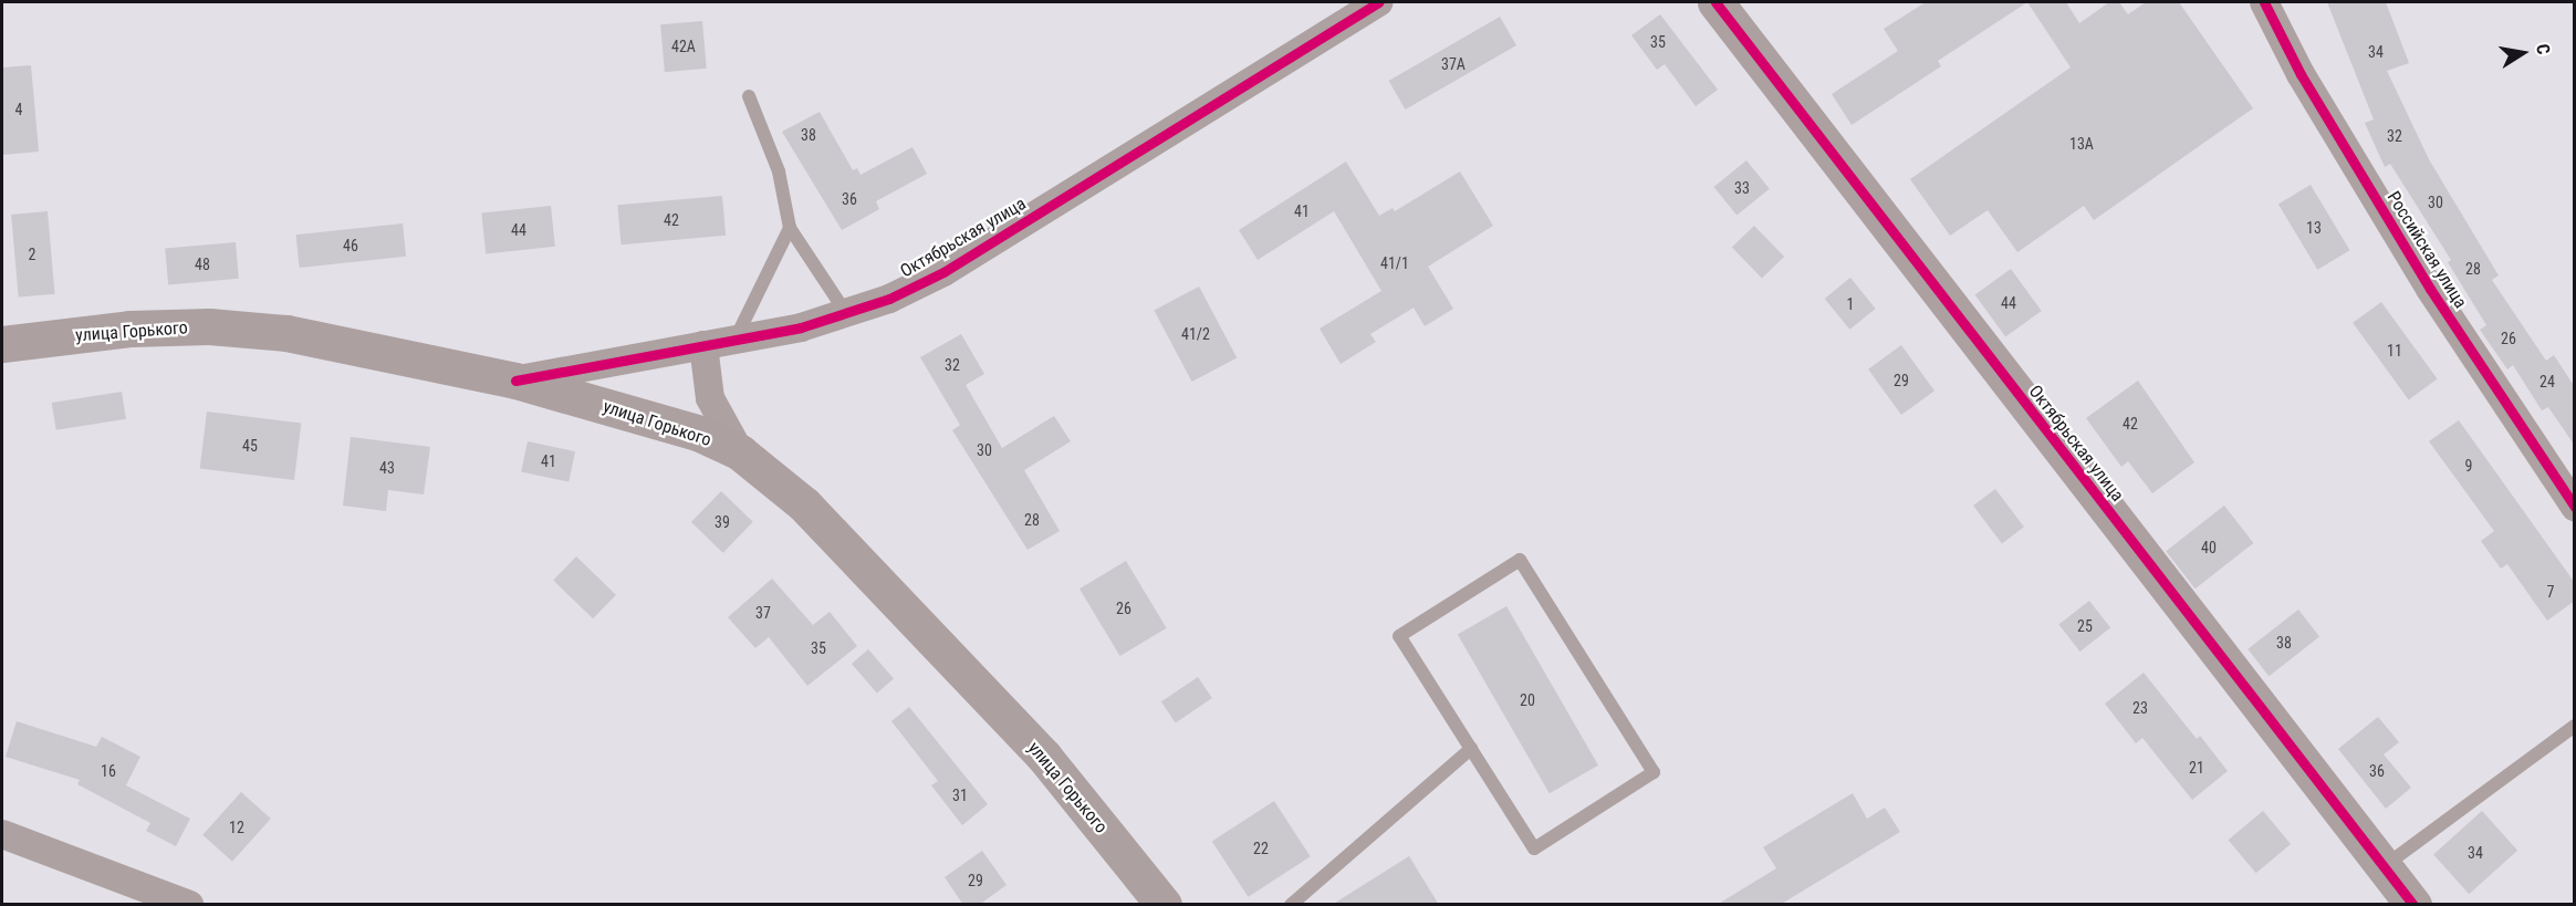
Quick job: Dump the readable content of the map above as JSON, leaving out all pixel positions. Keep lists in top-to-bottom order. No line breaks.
{"streets":{"main road":["Октябрьская улица","улица Горького"],"street":["Российская улица"]},"crossings":[["Октябрьская улица","улица Горького"]],"house_numbers":["35","42А","34","37А","4","38","32","13А","33","36","30","41","42","13","44","46","2","41/1","48","28","44","1","41/2","26","11","32","29","24","42","45","30","41","9","43","28","39","40","7","26","37","25","38","35","20","23","21","16","36","31","12","22","34","29"],"north":"right"}
